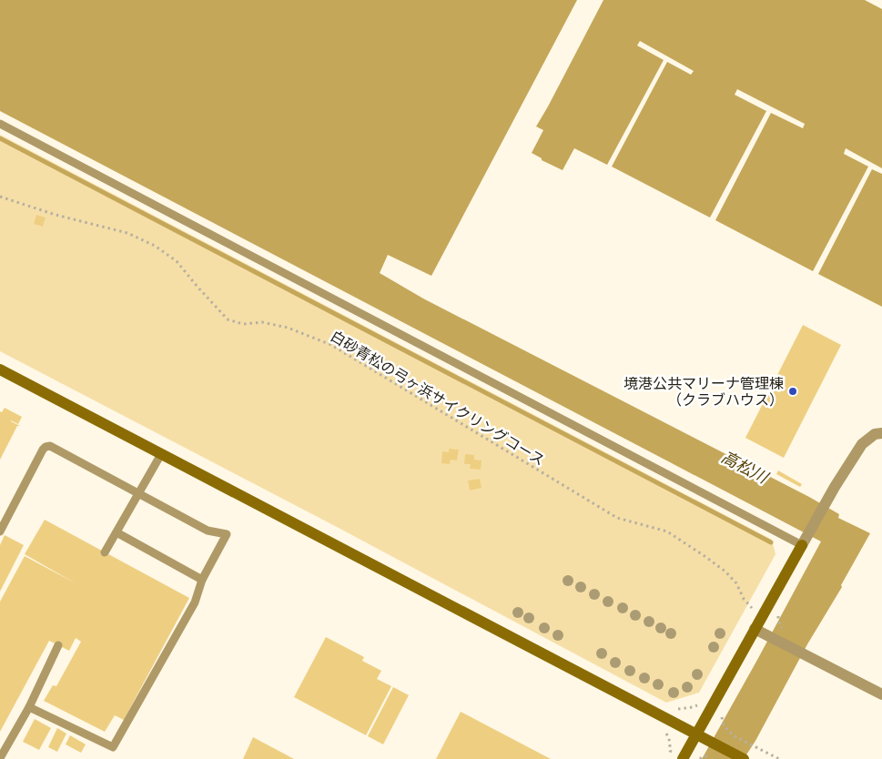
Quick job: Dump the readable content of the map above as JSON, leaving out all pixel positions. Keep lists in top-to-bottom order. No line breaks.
{"streets":{"path":["白砂青松の弓ヶ浜サイクリングコース"]},"water":["高松川"],"places":["境港公共マリーナ管理棟 （クラブハウス）"]}
